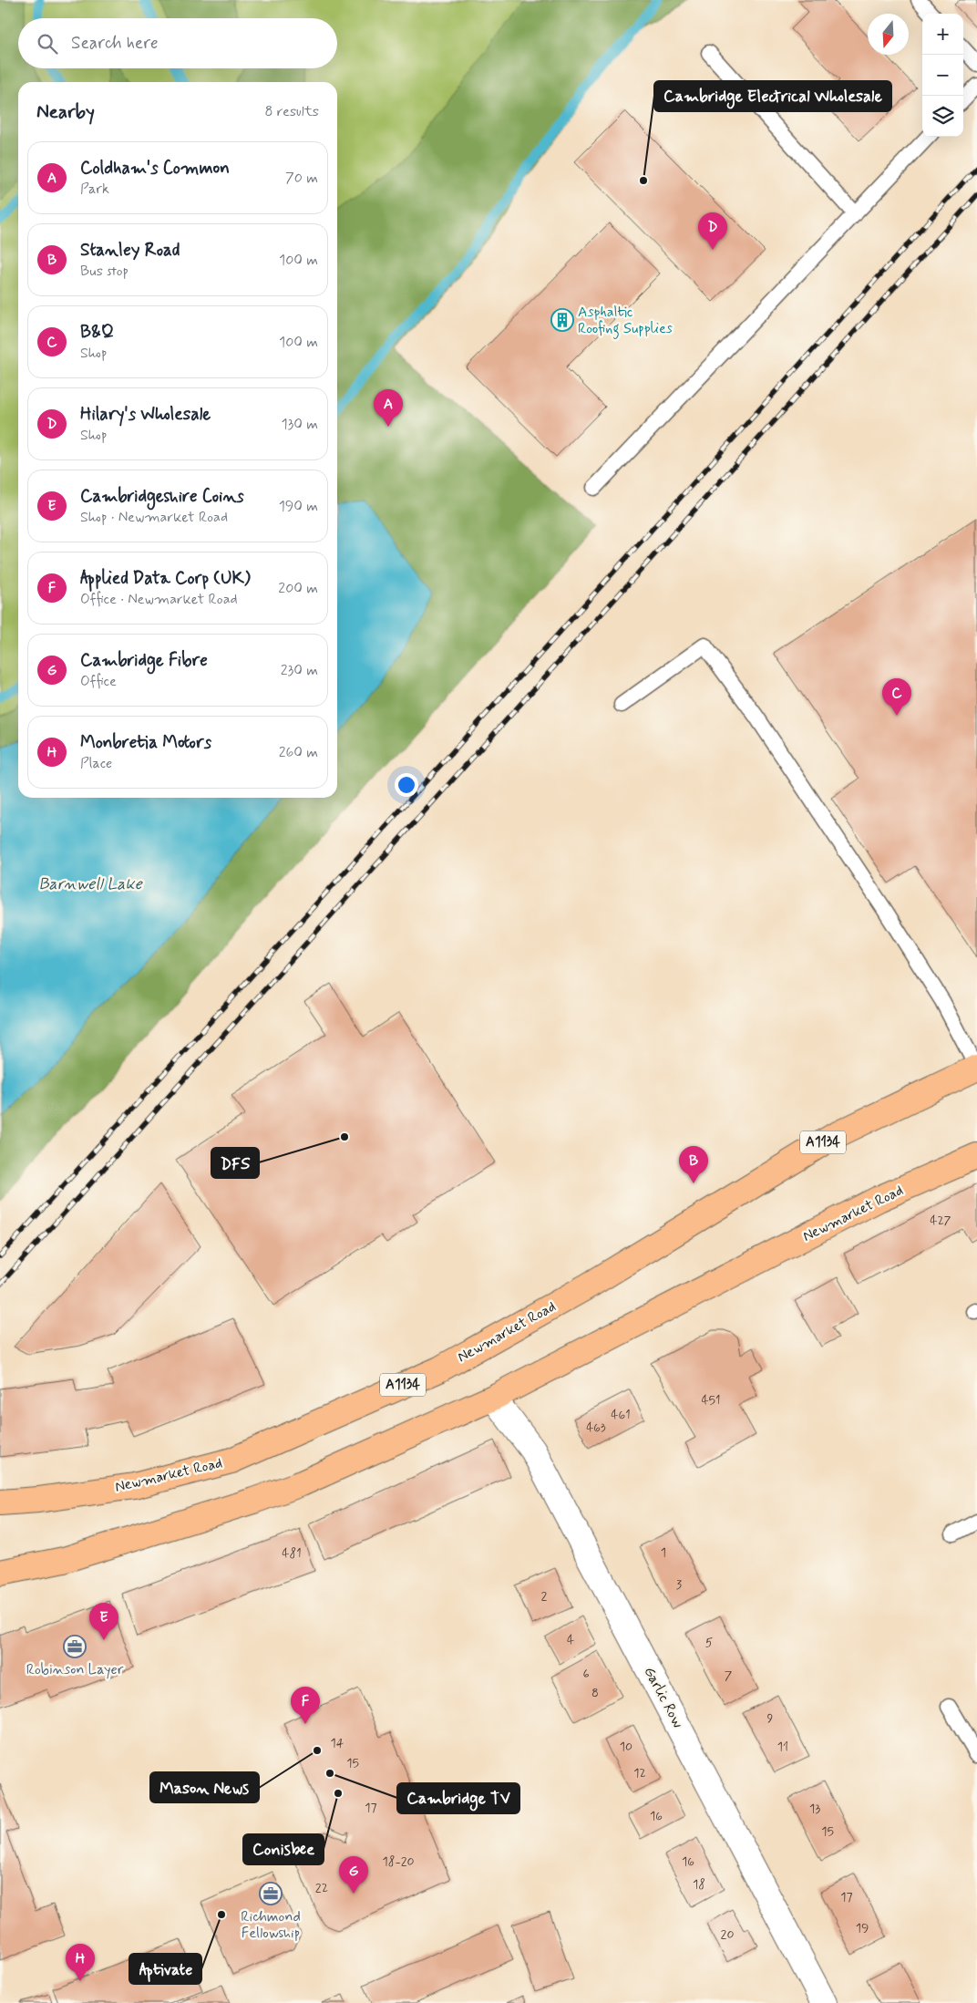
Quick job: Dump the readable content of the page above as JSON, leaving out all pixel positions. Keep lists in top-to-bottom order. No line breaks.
{"streets":{"main road":["A1134","Newmarket Road"],"street":["Garlic Row"]},"crossings":[["Newmarket Road","Garlic Row"]],"water":["Barnwell Lake"],"places":{"other":["Cambridge Electrical Wholesale","DFS","Mason News","Cambridge TV","Conisbee","Aptivate"],"building":["Asphaltic Roofing Supplies"],"office":["Robinson Layer","Richmond Fellowship"]},"house_numbers":["427","451","461","463","1","481","3","2","4","5","6","7","8","9","14","10","11","15","12","17","13","16","15","18-20","16","18","22","17","19","20"],"north":"bottom","page":{"map_buttons":["+","−"],"search":"Search here","heading":["Nearby","8 results"],"list":[{"mark":"A","name":"Coldham's Common","note":"Park","value":"70 m"},{"mark":"B","name":"Stanley Road","note":"Bus stop","value":"100 m"},{"mark":"C","name":"B&Q","note":"Shop","value":"100 m"},{"mark":"D","name":"Hilary's Wholesale","note":"Shop","value":"130 m"},{"mark":"E","name":"Cambridgeshire Coins","note":"Shop · Newmarket Road","value":"190 m"},{"mark":"F","name":"Applied Data Corp (UK)","note":"Office · Newmarket Road","value":"200 m"},{"mark":"G","name":"Cambridge Fibre","note":"Office","value":"230 m"},{"mark":"H","name":"Monbretia Motors","note":"Place","value":"260 m"}],"pins":["D","A","C","B","E","F","G","H"]}}
